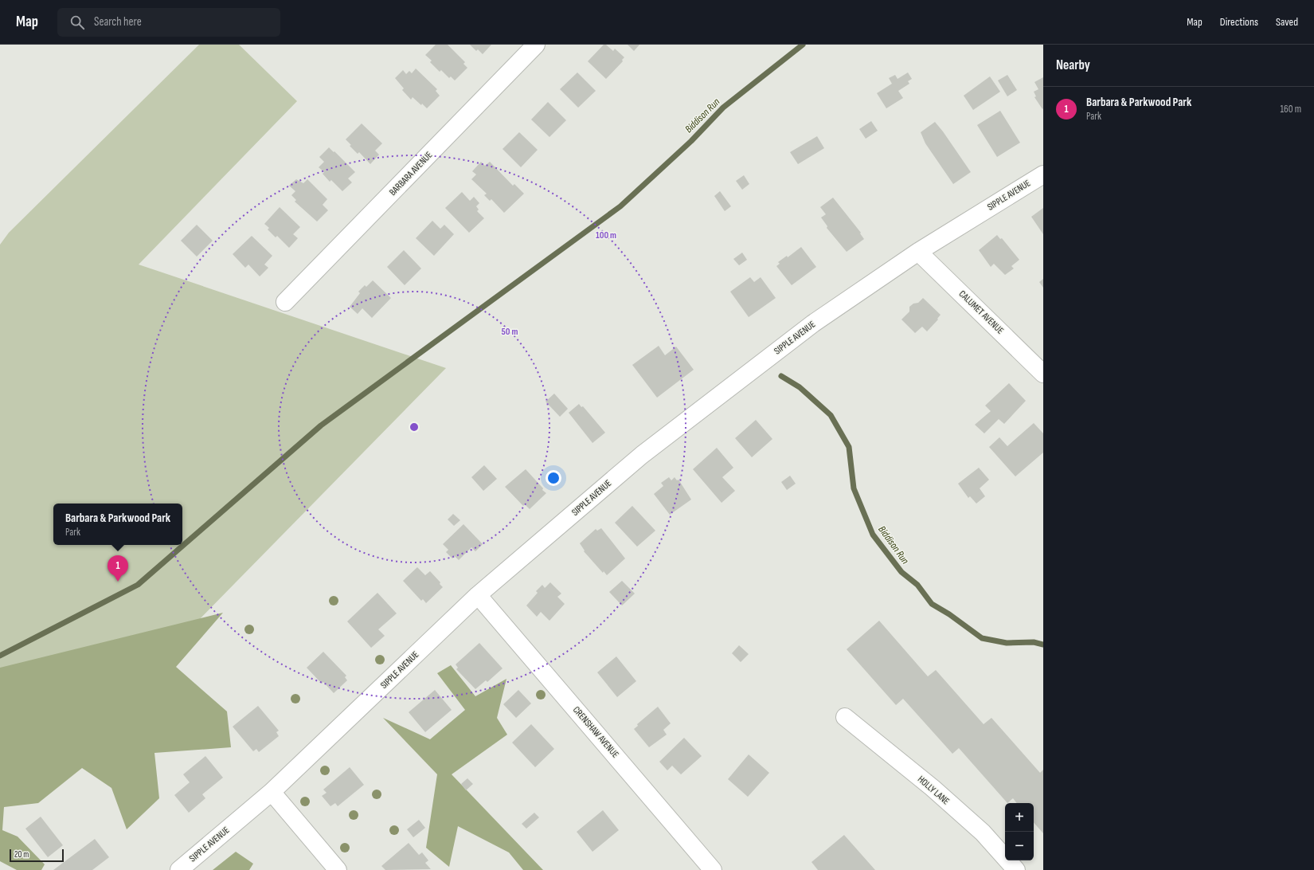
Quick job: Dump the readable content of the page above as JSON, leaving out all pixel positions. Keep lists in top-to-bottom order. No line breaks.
{"streets":{"street":["BARBARA AVENUE","SIPPLE AVENUE","CALUMET AVENUE","CRENSHAW AVENUE","HOLLY LANE"]},"crossings":[["SIPPLE AVENUE","CALUMET AVENUE"],["SIPPLE AVENUE","CRENSHAW AVENUE"]],"water":["Biddison Run"],"scale_bar":"20 m","page":{"header":"Map","search":"Search here","nav":["Map","Directions","Saved"],"heading":"Nearby","list":[{"mark":"1","name":"Barbara & Parkwood Park","note":"Park","value":"160 m"}],"popup":["Barbara & Parkwood Park","Park"],"pins":"1","map_buttons":["+","−"],"scale":"20 m"},"rings":["100 m","50 m"]}
